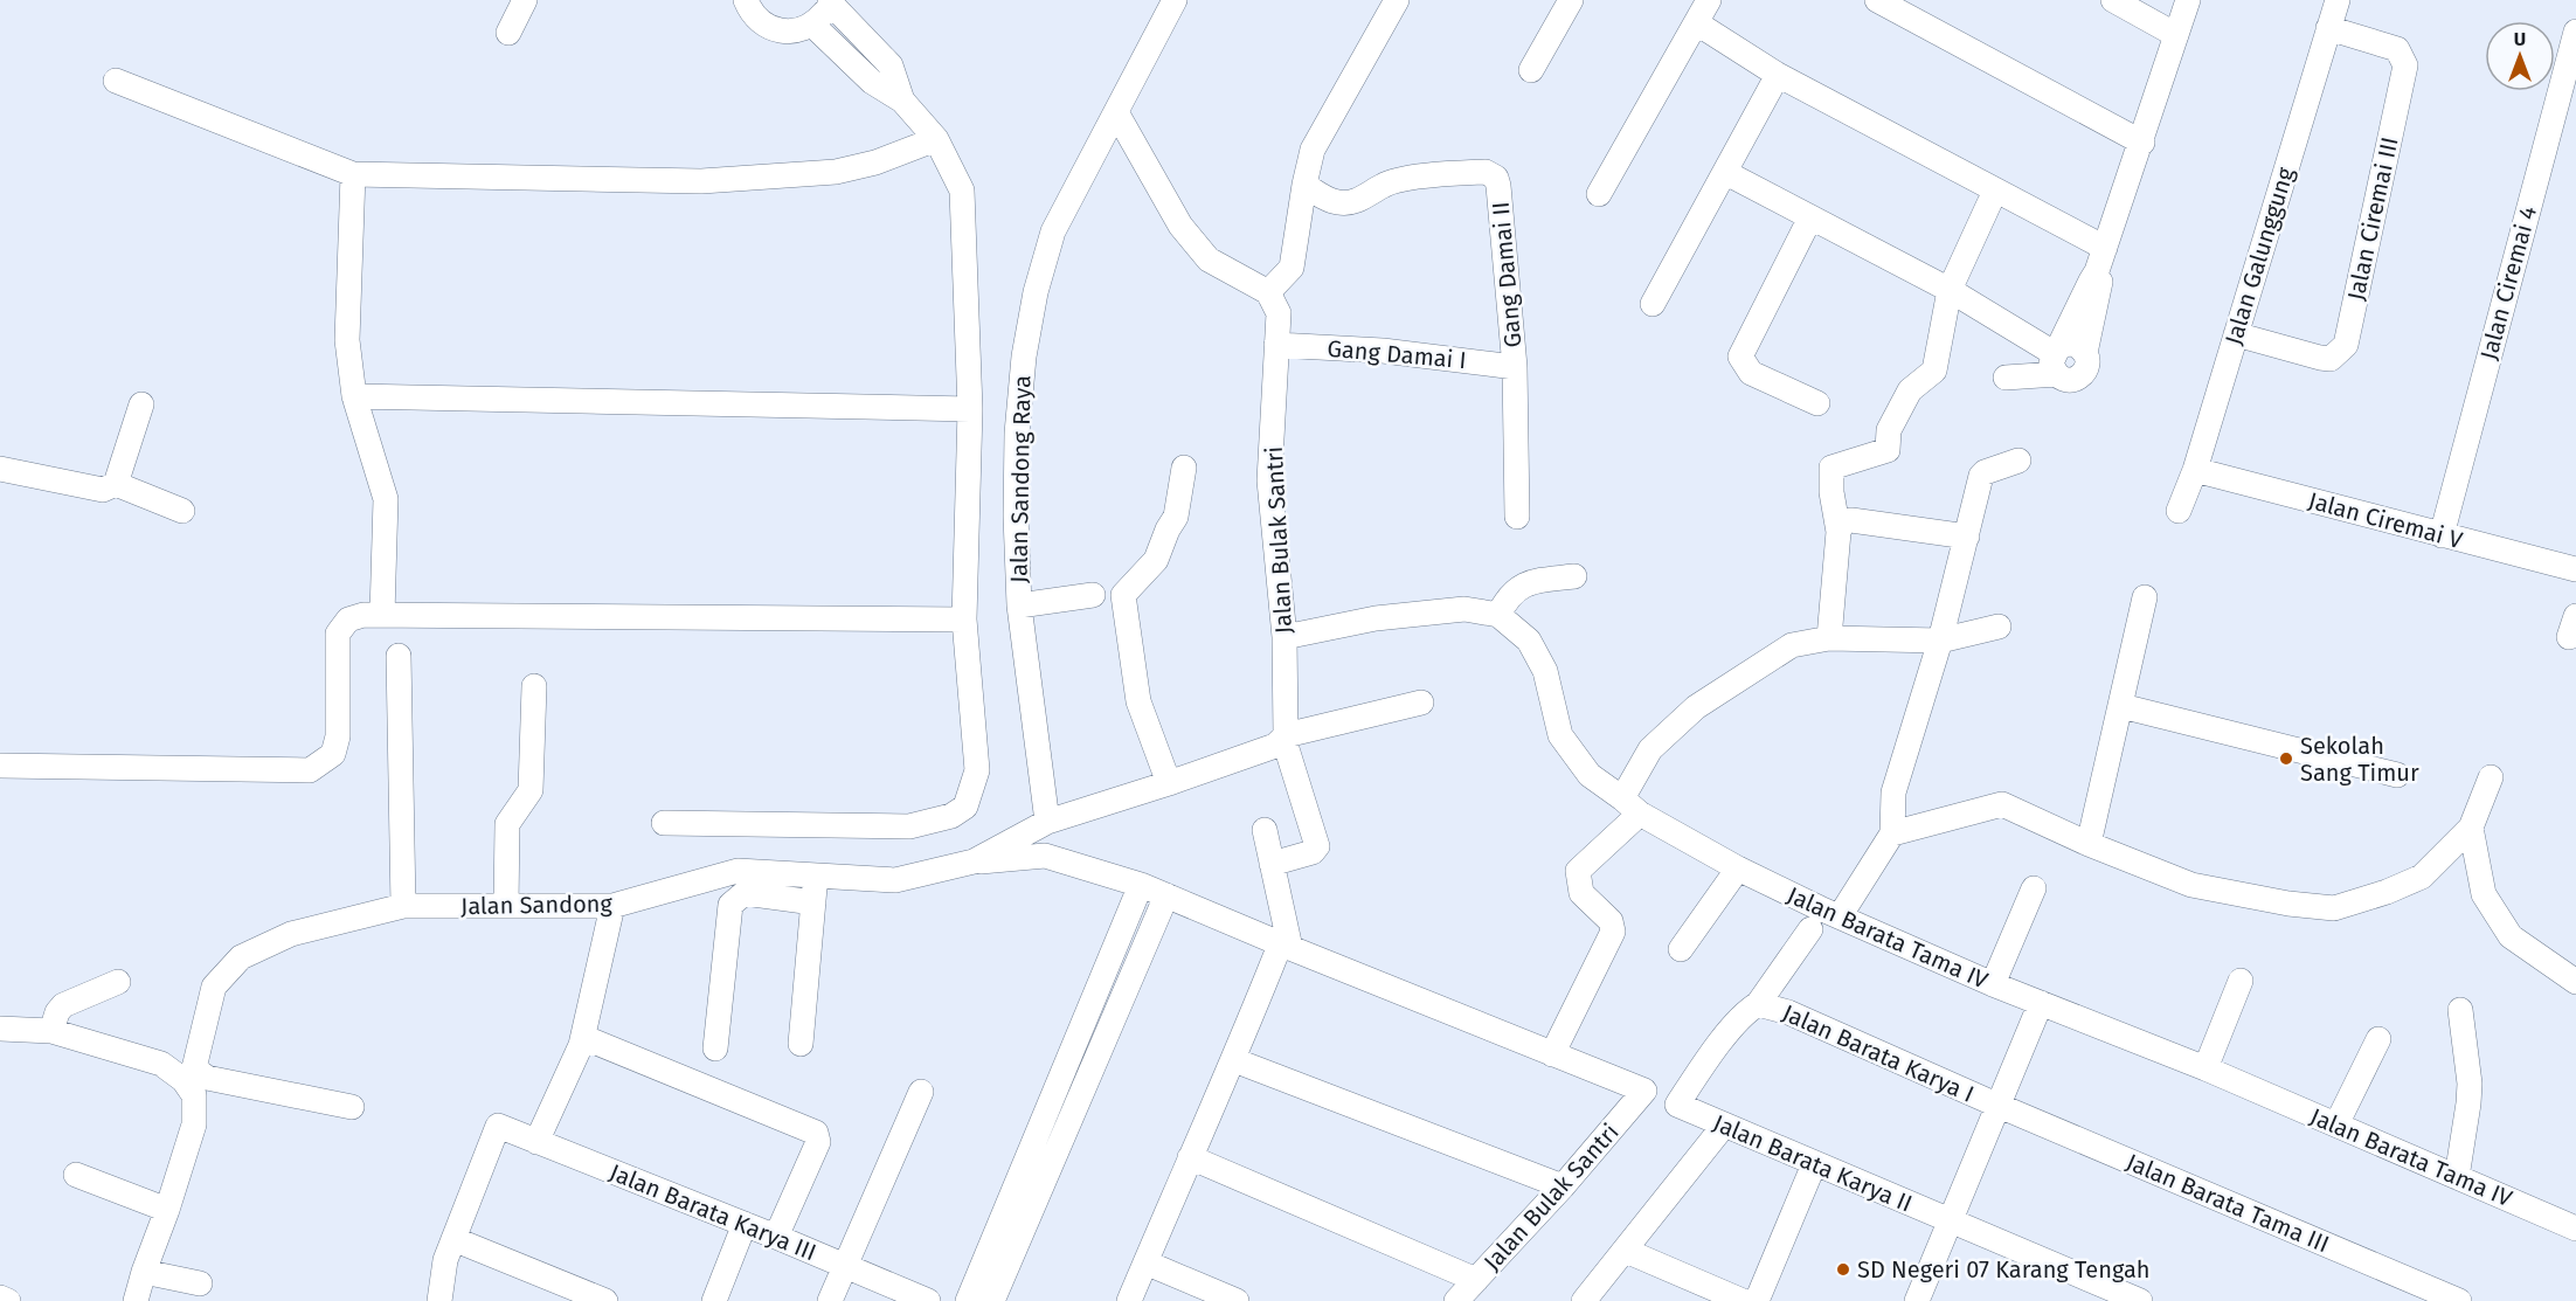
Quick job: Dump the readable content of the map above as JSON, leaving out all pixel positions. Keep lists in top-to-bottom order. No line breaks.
{"streets":{"street":["Jalan Ciremai III","Jalan Galunggung","Gang Damai II","Jalan Ciremai 4","Gang Damai I","Jalan Sandong Raya","Jalan Ciremai V","Jalan Bulak Santri","Jalan Sandong","Jalan Barata Tama IV","Jalan Barata Karya I","Jalan Barata Karya II","Jalan Barata Tama III","Jalan Barata Karya III"]},"crossings":[["Jalan Ciremai III","Jalan Galunggung"],["Jalan Galunggung","Jalan Ciremai V"],["Gang Damai II","Gang Damai I"],["Jalan Ciremai 4","Jalan Ciremai V"],["Gang Damai I","Jalan Bulak Santri"],["Jalan Sandong Raya","Jalan Sandong"],["Jalan Barata Karya I","Jalan Barata Karya II"],["Jalan Barata Karya I","Jalan Barata Tama III"]],"places":["Sekolah Sang Timur","SD Negeri 07 Karang Tengah"],"north":"top"}
